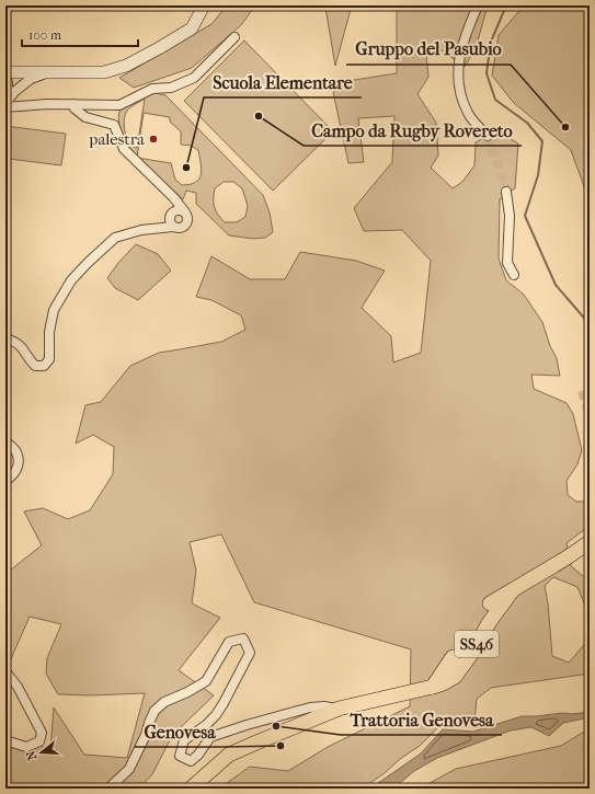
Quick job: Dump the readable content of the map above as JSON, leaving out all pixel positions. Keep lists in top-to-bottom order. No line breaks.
{"streets":{"main road":["SS46"]},"places":["Campo da Rugby Rovereto","Gruppo del Pasubio","palestra","Scuola Elementare","Trattoria Genovesa","Genovesa"],"scale_bar":"100 m","north":"left"}
